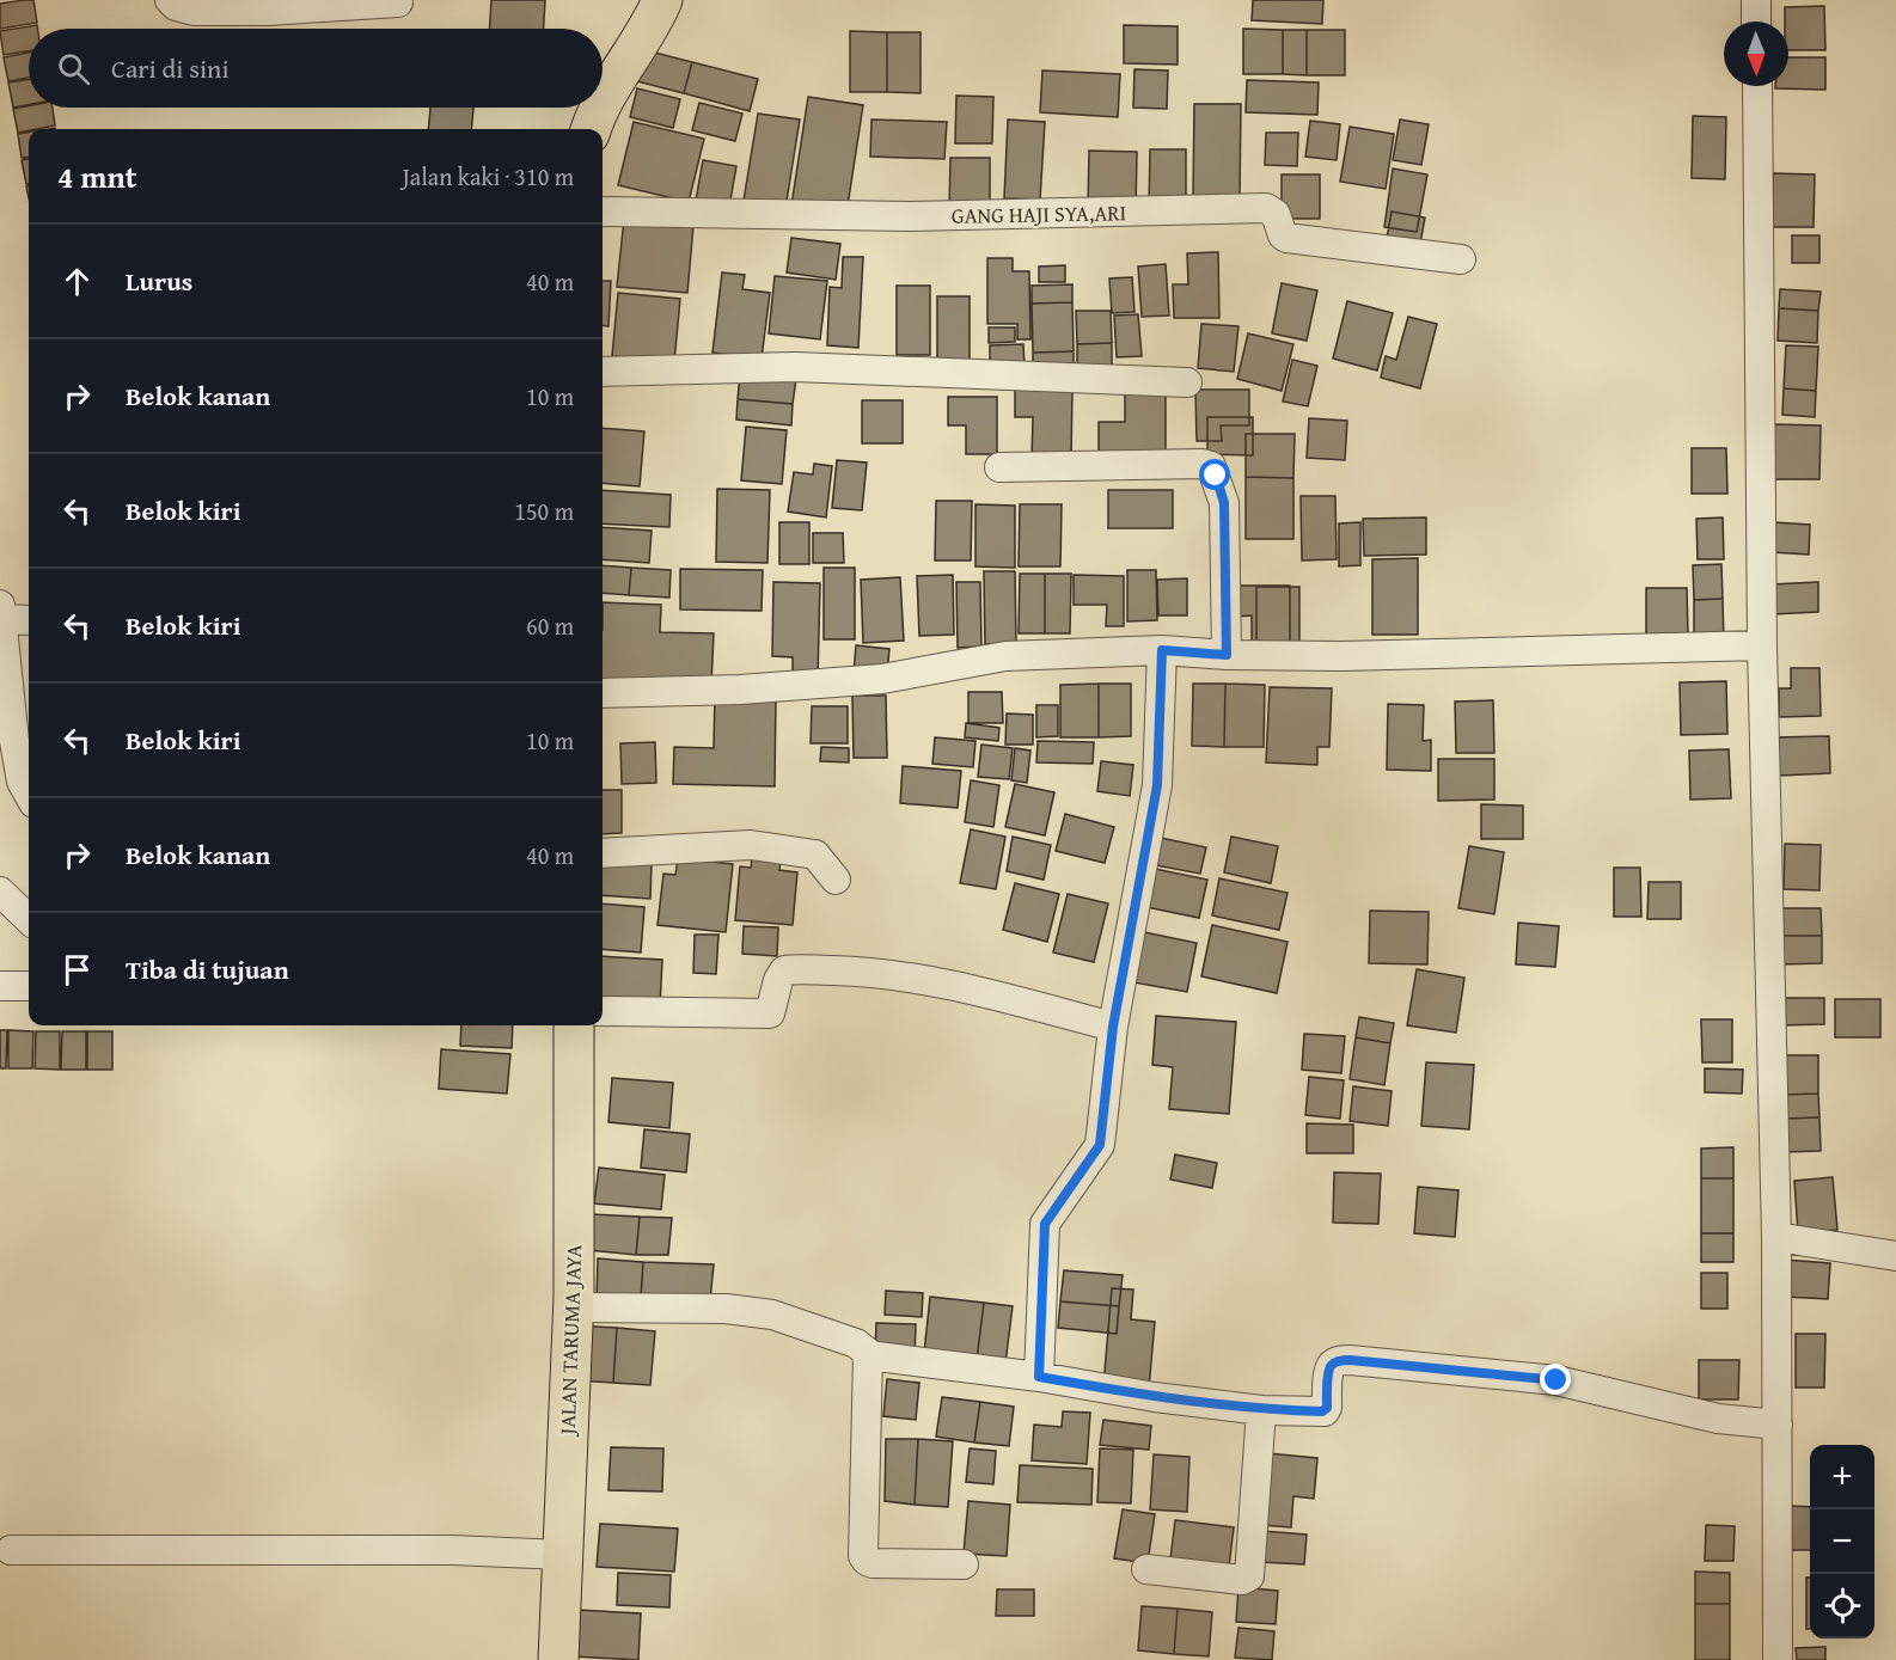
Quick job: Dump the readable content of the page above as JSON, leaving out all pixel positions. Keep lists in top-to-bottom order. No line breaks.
{"streets":{"main road":["JALAN TARUMA JAYA"],"street":["GANG HAJI SYA,ARI"]},"north":"bottom","page":{"search":"Cari di sini","heading":["4 mnt","Jalan kaki · 310 m"],"list":[["Lurus","40 m"],["Belok kanan","10 m"],["Belok kiri","150 m"],["Belok kiri","60 m"],["Belok kiri","10 m"],["Belok kanan","40 m"],"Tiba di tujuan"],"map_buttons":["+","−"]}}
